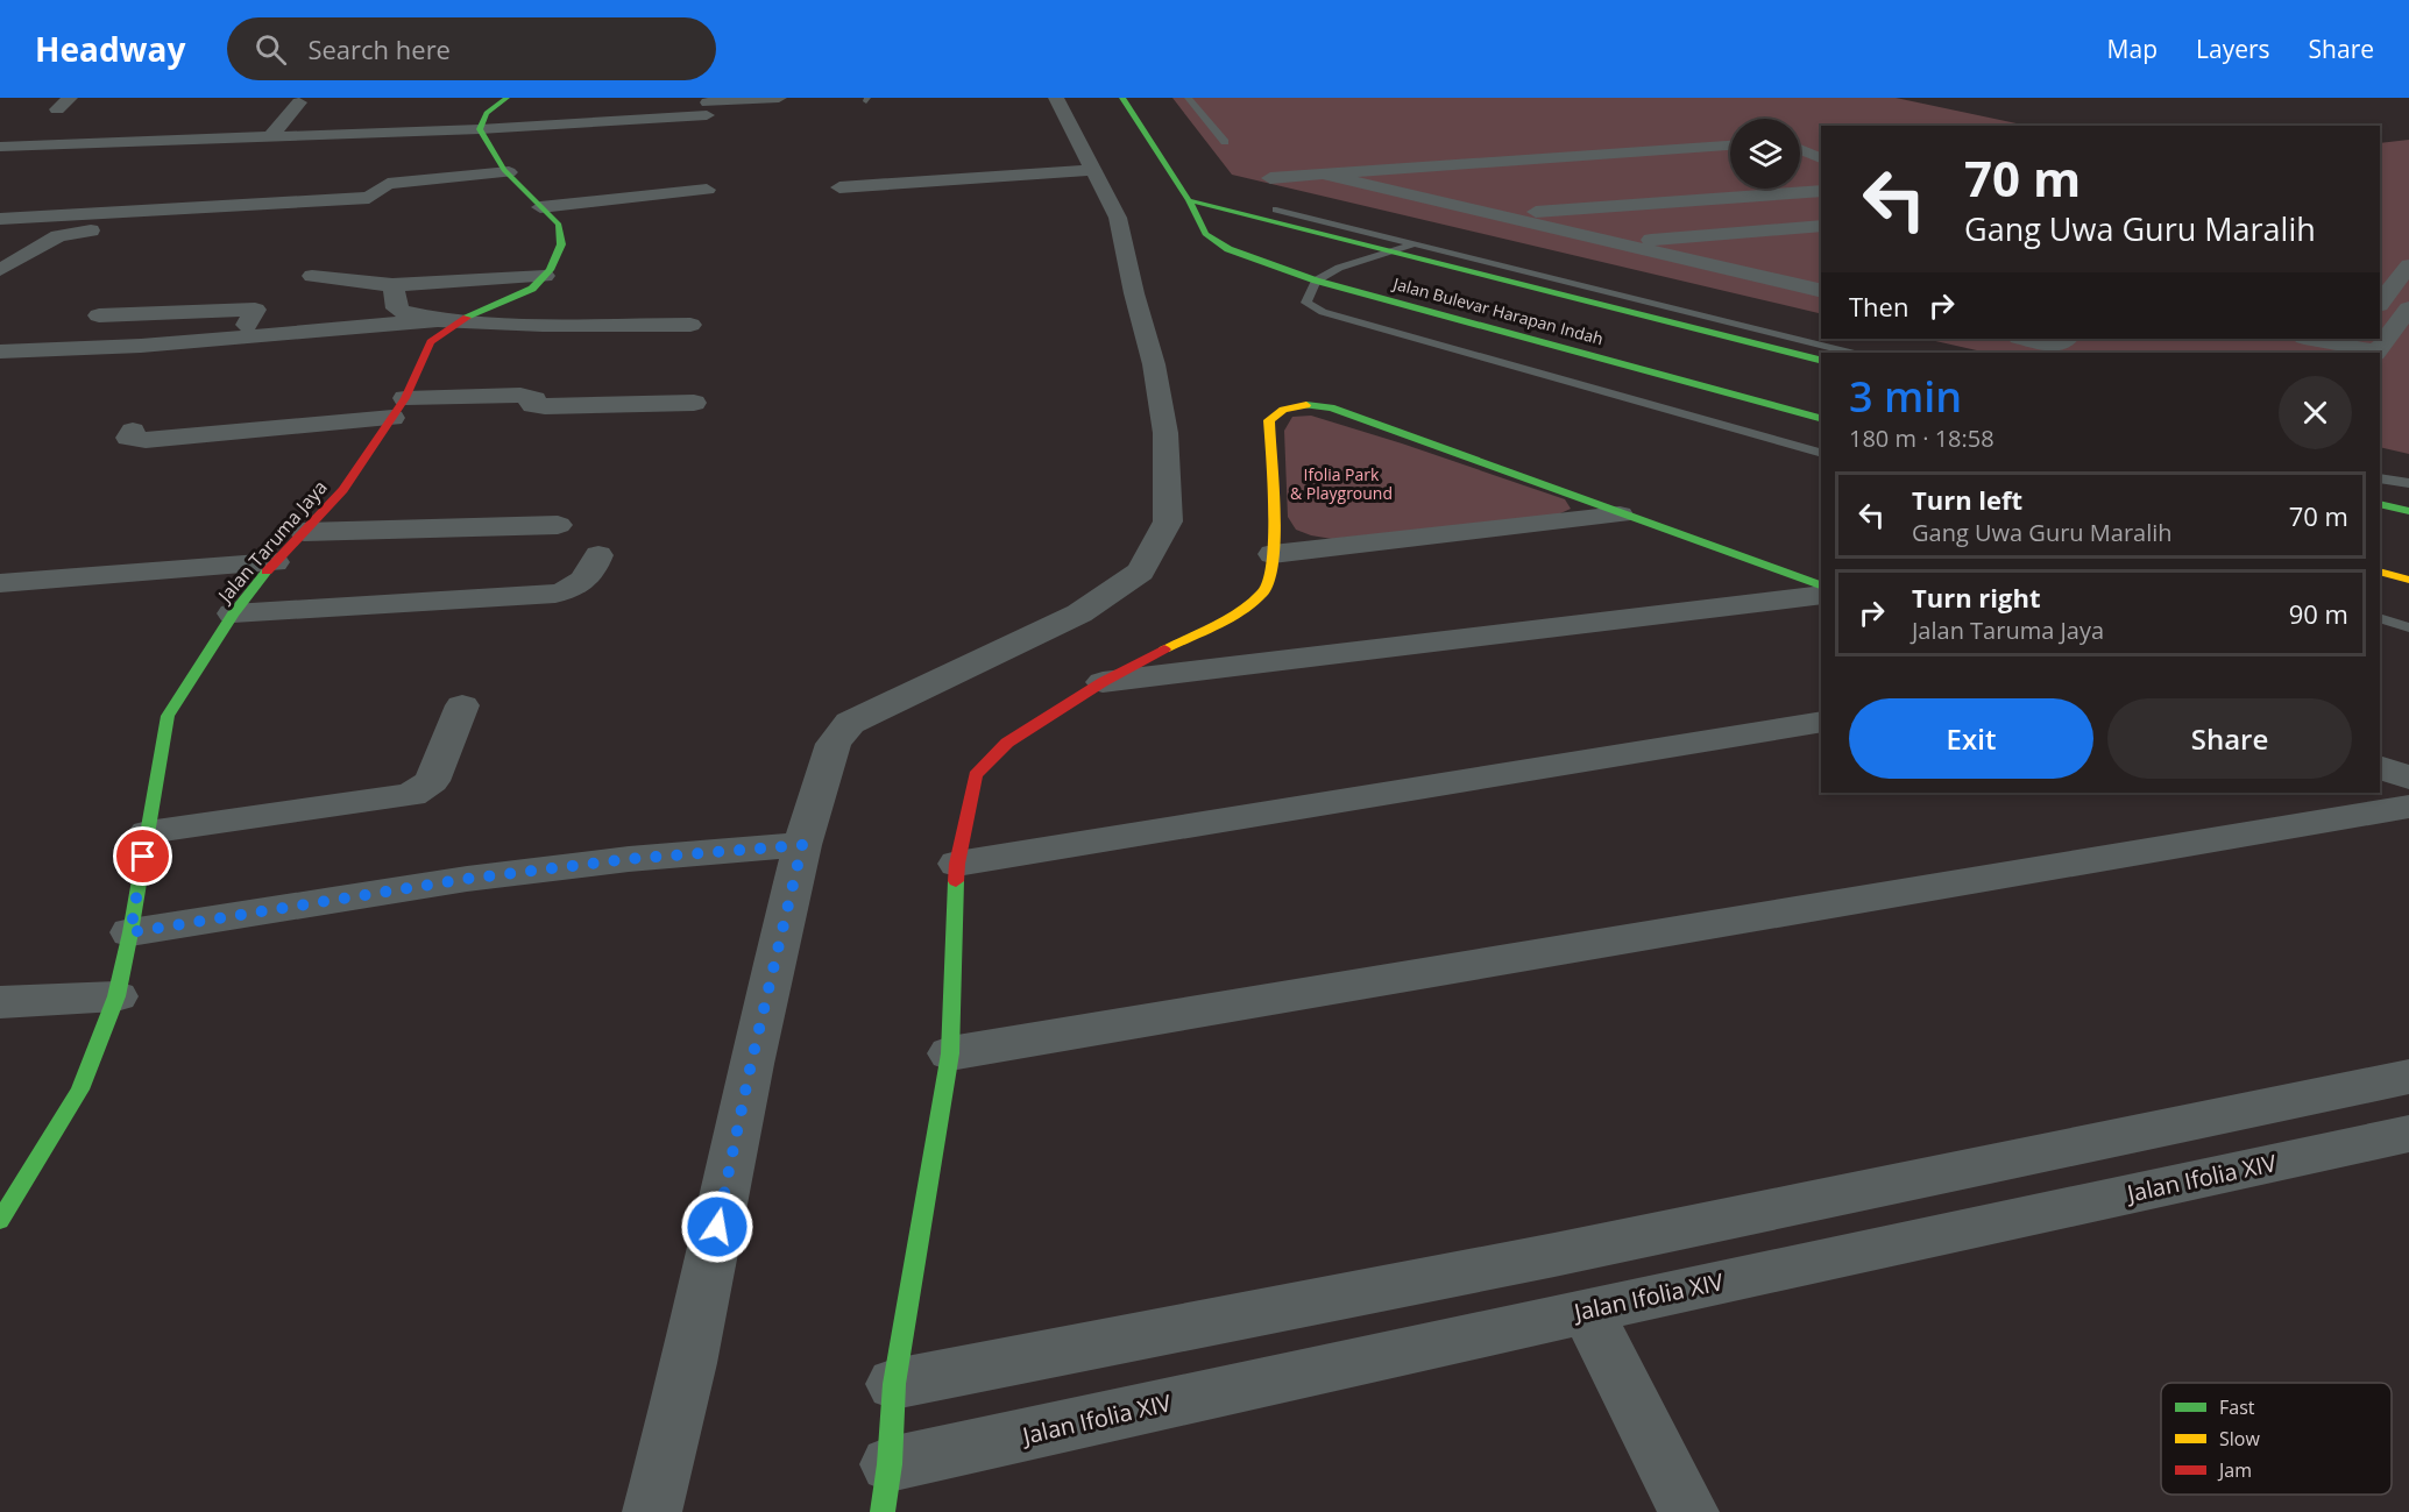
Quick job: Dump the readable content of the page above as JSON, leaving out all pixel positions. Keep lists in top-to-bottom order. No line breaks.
{"streets":{"street":["Jalan Bulevar Harapan Indah","Jalan Taruma Jaya","Jalan Ifolia XIV"]},"parks":["Ifolia Park & Playground"],"legend":["Fast","Slow","Jam"],"page":{"header":"Headway","search":"Search here","nav":["Map","Layers","Share"],"turn":["70 m","Gang Uwa Guru Maralih"],"then":"Then","heading":["3 min","180 m · 18:58"],"list":[{"name":"Turn left","note":"Gang Uwa Guru Maralih","value":"70 m"},{"name":"Turn right","note":"Jalan Taruma Jaya","value":"90 m"}],"buttons":["Exit","Share"]}}
